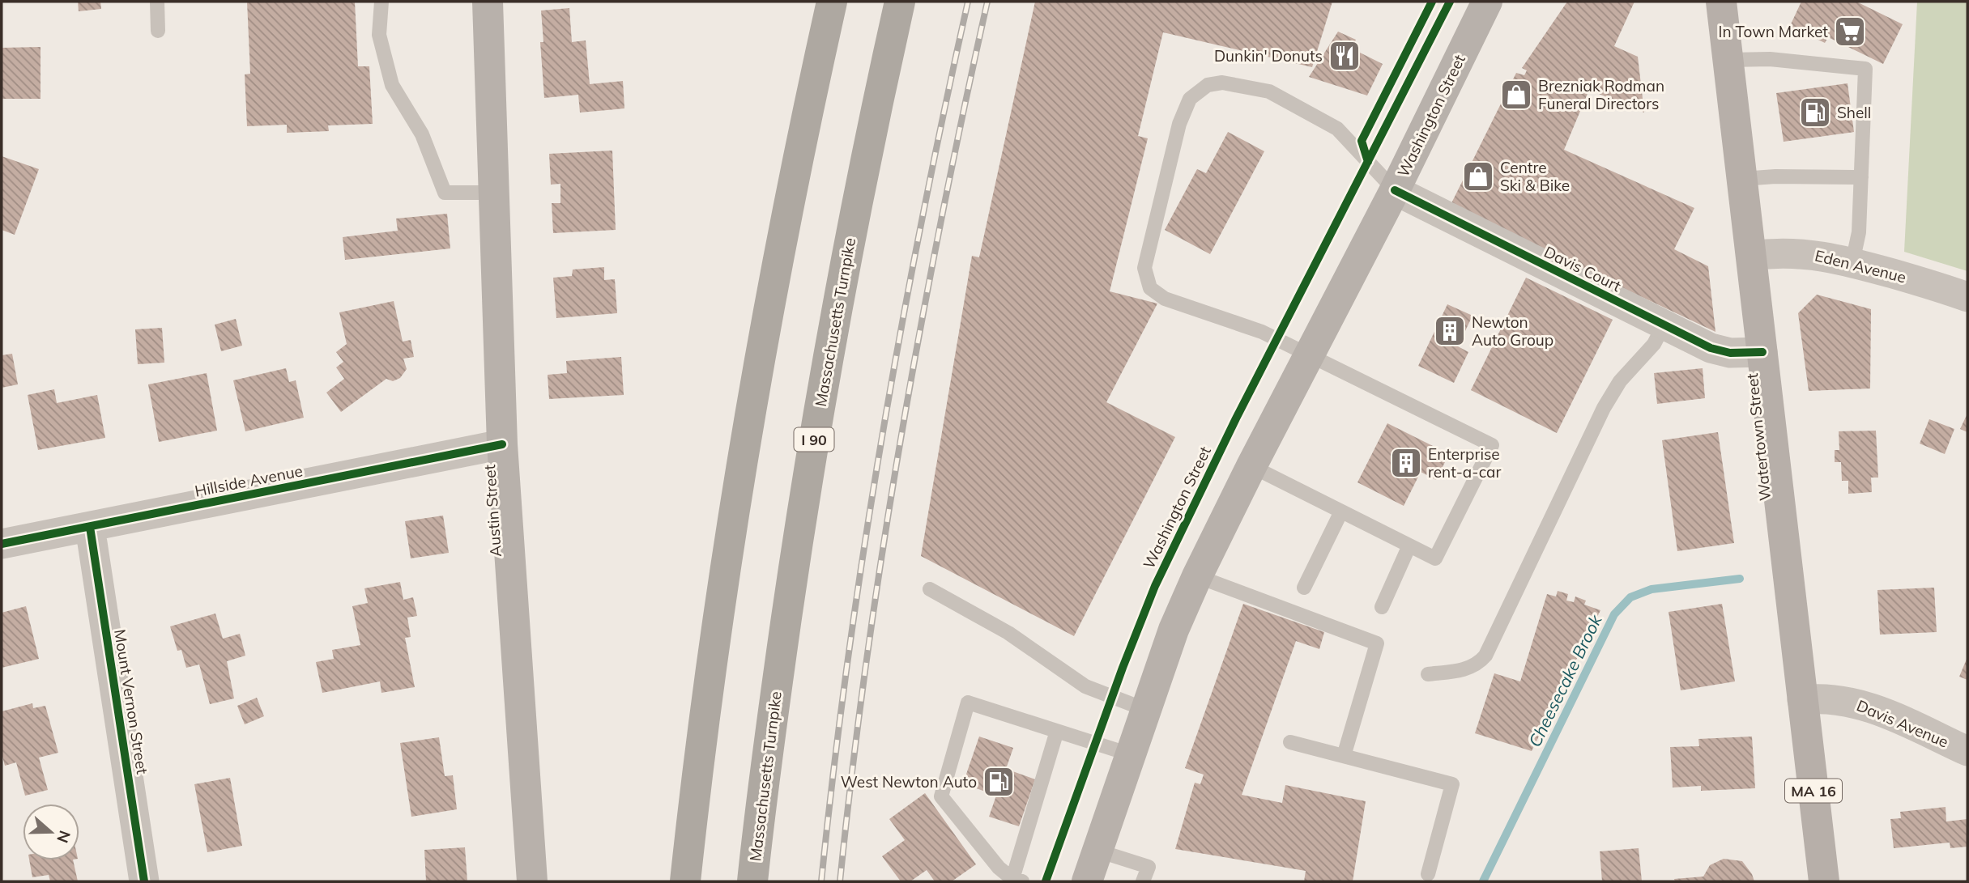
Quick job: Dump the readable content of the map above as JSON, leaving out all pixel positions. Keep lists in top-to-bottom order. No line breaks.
{"streets":{"highway":["Massachusetts Turnpike","I 90"],"main road":["Washington Street","Watertown Street","Austin Street","MA 16"],"street":["Eden Avenue","Davis Court","Hillside Avenue","Mount Vernon Street","Davis Avenue"]},"crossings":[["Washington Street","Davis Court"],["Eden Avenue","Watertown Street"],["Davis Court","Watertown Street"],["Watertown Street","Davis Avenue"],["Hillside Avenue","Austin Street"],["Hillside Avenue","Mount Vernon Street"]],"water":["Cheesecake Brook"],"places":{"supermarket":["In Town Market"],"restaurant":["Dunkin' Donuts"],"shop":["Brezniak Rodman Funeral Directors","Centre Ski & Bike"],"fuel station":["Shell","West Newton Auto"],"building":["Newton Auto Group","Enterprise rent-a-car"]},"north":"right"}
